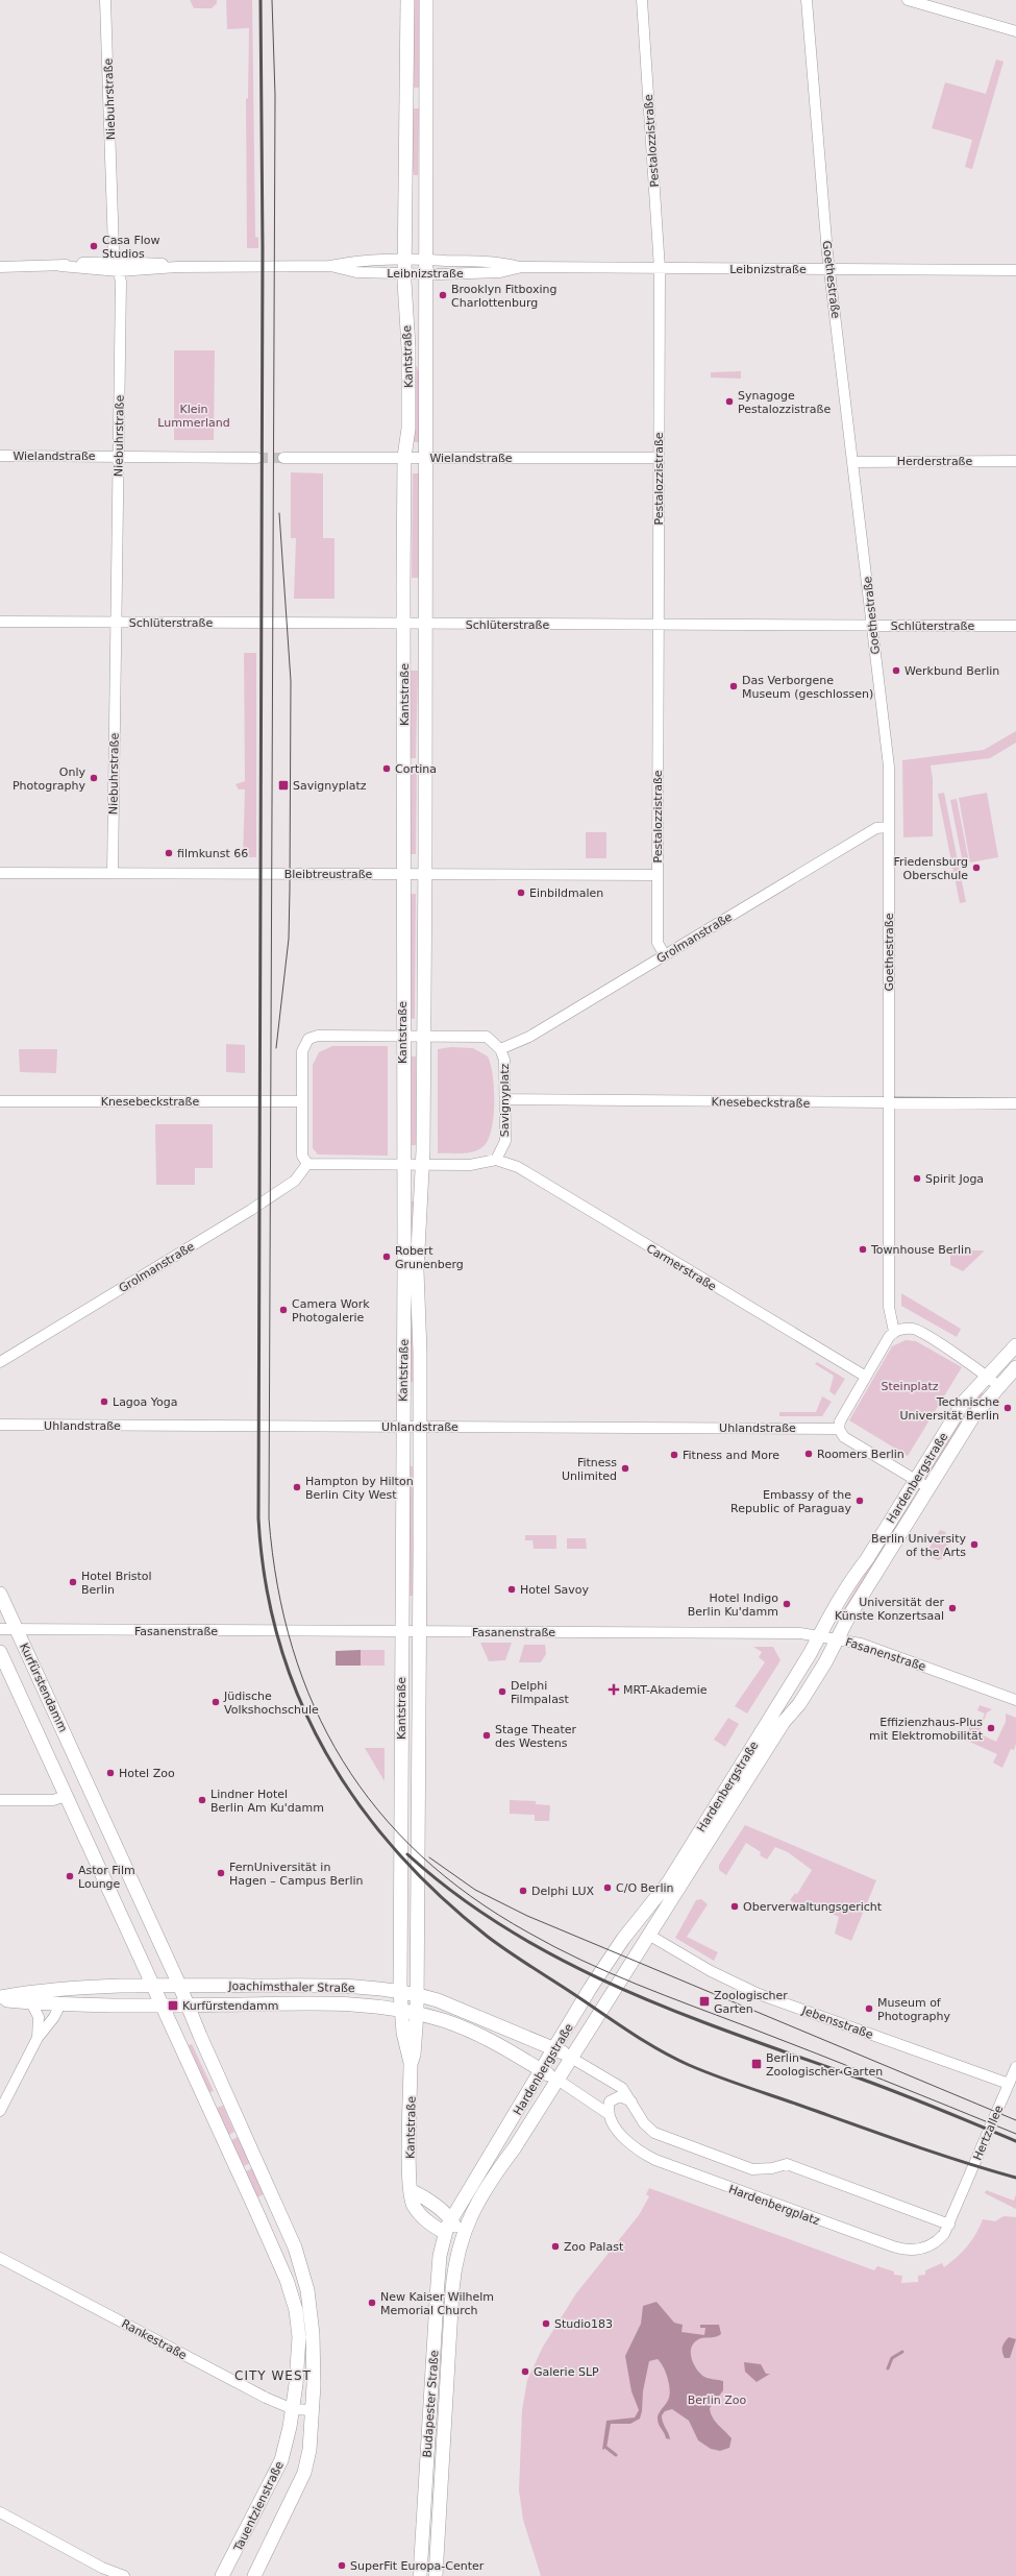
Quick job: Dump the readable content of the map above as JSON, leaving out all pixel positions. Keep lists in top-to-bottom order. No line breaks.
{"streets":{"main road":["Kantstraße","Hardenbergstraße","Kurfürstendamm","Joachimsthaler Straße","Budapester Straße","Tauentzienstraße"],"street":["Niebuhrstraße","Pestalozzistraße","Leibnizstraße","Goethestraße","Wielandstraße","Herderstraße","Schlüterstraße","Bleibtreustraße","Grolmanstraße","Savignyplatz","Knesebeckstraße","Carmerstraße","Uhlandstraße","Fasanenstraße","Jebensstraße","Hertzallee","Hardenbergplatz","Rankestraße"]},"crossings":[["Niebuhrstraße","Leibnizstraße"],["Niebuhrstraße","Wielandstraße"],["Niebuhrstraße","Schlüterstraße"],["Niebuhrstraße","Bleibtreustraße"],["Pestalozzistraße","Leibnizstraße"],["Pestalozzistraße","Wielandstraße"],["Pestalozzistraße","Schlüterstraße"],["Pestalozzistraße","Bleibtreustraße"],["Pestalozzistraße","Grolmanstraße"],["Leibnizstraße","Goethestraße"],["Leibnizstraße","Kantstraße"],["Goethestraße","Herderstraße"],["Goethestraße","Schlüterstraße"],["Goethestraße","Grolmanstraße"],["Goethestraße","Knesebeckstraße"],["Kantstraße","Wielandstraße"],["Kantstraße","Schlüterstraße"],["Kantstraße","Bleibtreustraße"],["Kantstraße","Savignyplatz"],["Kantstraße","Uhlandstraße"],["Kantstraße","Hardenbergstraße"],["Kantstraße","Fasanenstraße"],["Kantstraße","Joachimsthaler Straße"],["Kantstraße","Budapester Straße"],["Grolmanstraße","Savignyplatz"],["Savignyplatz","Knesebeckstraße"],["Savignyplatz","Carmerstraße"],["Hardenbergstraße","Fasanenstraße"],["Hardenbergstraße","Joachimsthaler Straße"],["Hardenbergstraße","Jebensstraße"],["Hardenbergstraße","Hardenbergplatz"],["Hardenbergstraße","Budapester Straße"],["Fasanenstraße","Kurfürstendamm"],["Kurfürstendamm","Joachimsthaler Straße"],["Kurfürstendamm","Rankestraße"],["Joachimsthaler Straße","Hardenbergplatz"],["Jebensstraße","Hertzallee"],["Hertzallee","Hardenbergplatz"],["Rankestraße","Tauentzienstraße"]],"districts":["CITY WEST"],"parks":["Klein Lummerland","Steinplatz","Berlin Zoo"],"places":{"other":["Casa Flow Studios","Brooklyn Fitboxing Charlottenburg","Synagoge Pestalozzistraße","Werkbund Berlin","Das Verborgene Museum (geschlossen)","Cortina","Only Photography","filmkunst 66","Friedensburg Oberschule","Einbildmalen","Spirit Joga","Townhouse Berlin","Robert Grunenberg","Camera Work Photogalerie","Lagoa Yoga","Technische Universität Berlin","Roomers Berlin","Fitness and More","Fitness Unlimited","Hampton by Hilton Berlin City West","Embassy of the Republic of Paraguay","Berlin University of the Arts","Hotel Bristol Berlin","Hotel Savoy","Hotel Indigo Berlin Ku'damm","Universität der Künste Konzertsaal","Delphi Filmpalast","Jüdische Volkshochschule","Effizienzhaus-Plus mit Elektromobilität","Stage Theater des Westens","Hotel Zoo","Lindner Hotel Berlin Am Ku'damm","FernUniversität in Hagen – Campus Berlin","Astor Film Lounge","C/O Berlin","Delphi LUX","Oberverwaltungsgericht","Museum of Photography","Zoo Palast","New Kaiser Wilhelm Memorial Church","Studio183","Galerie SLP","SuperFit Europa-Center"],"transit":["Savignyplatz","Zoologischer Garten","Kurfürstendamm","Berlin Zoologischer Garten"],"health":["MRT-Akademie"]}}
